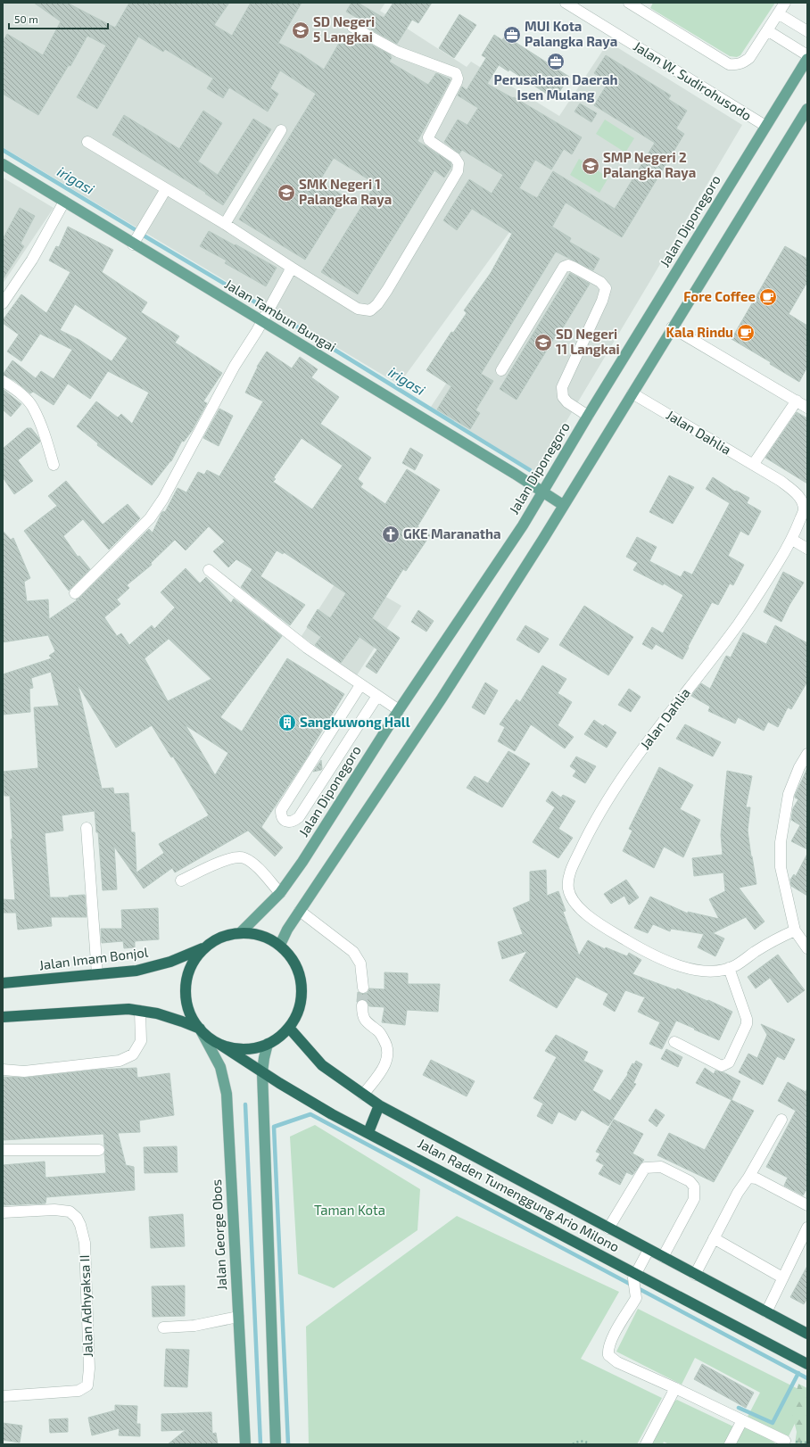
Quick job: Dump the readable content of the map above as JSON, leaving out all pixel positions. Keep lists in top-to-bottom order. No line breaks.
{"streets":{"highway":["Jalan Imam Bonjol","Jalan Raden Tumenggung Ario Milono"],"main road":["Jalan Diponegoro","Jalan Tambun Bungai","Jalan George Obos"],"street":["Jalan W. Sudirohusodo","Jalan Dahlia","Jalan Adhyaksa II"]},"crossings":[["Jalan W. Sudirohusodo","Jalan Diponegoro"],["Jalan Diponegoro","Jalan Tambun Bungai"],["Jalan Diponegoro","Jalan Imam Bonjol"],["Jalan Diponegoro","Jalan Raden Tumenggung Ario Milono"],["Jalan Diponegoro","Jalan George Obos"],["Jalan Imam Bonjol","Jalan Raden Tumenggung Ario Milono"],["Jalan Imam Bonjol","Jalan George Obos"],["Jalan Raden Tumenggung Ario Milono","Jalan George Obos"]],"water":["irigasi"],"parks":["Taman Kota"],"places":{"school or university":["SD Negeri 5 Langkai","SMP Negeri 2 Palangka Raya","SMK Negeri 1 Palangka Raya","SD Negeri 11 Langkai"],"office":["MUI Kota Palangka Raya","Perusahaan Daerah Isen Mulang"],"cafe":["Fore Coffee","Kala Rindu"],"church":["GKE Maranatha"],"building":["Sangkuwong Hall"]},"scale_bar":"50 m"}
